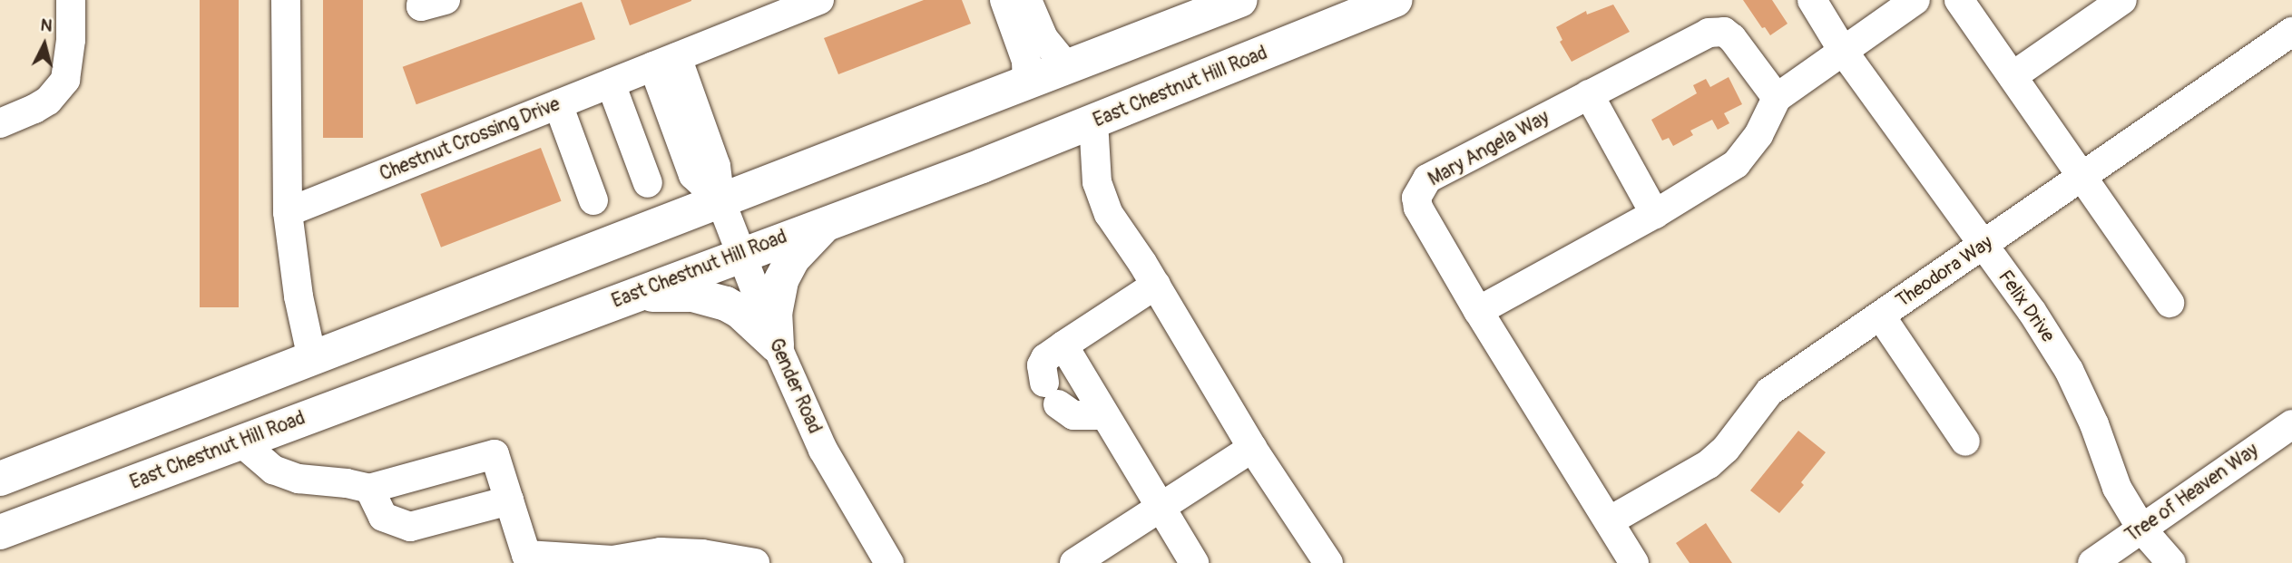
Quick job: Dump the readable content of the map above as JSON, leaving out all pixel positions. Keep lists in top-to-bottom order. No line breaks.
{"streets":{"main road":["East Chestnut Hill Road"],"street":["Chestnut Crossing Drive","Mary Angela Way","Theodora Way","Felix Drive","Gender Road","Tree of Heaven Way"]},"crossings":[["East Chestnut Hill Road","Gender Road"],["Mary Angela Way","Theodora Way"],["Theodora Way","Felix Drive"],["Felix Drive","Tree of Heaven Way"]],"north":"top"}
